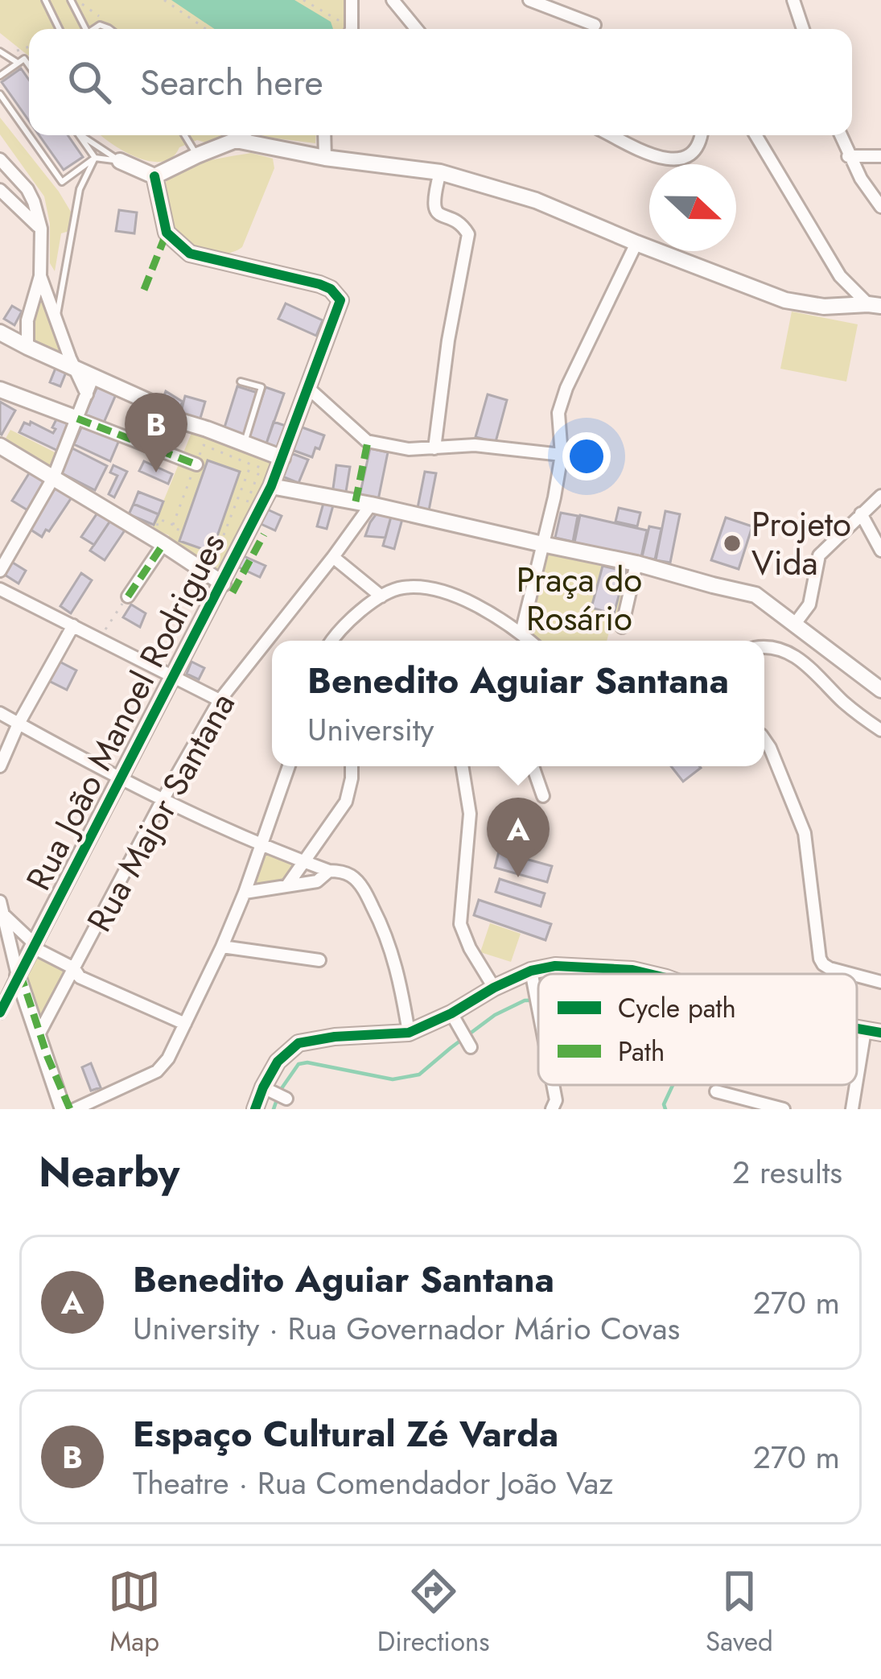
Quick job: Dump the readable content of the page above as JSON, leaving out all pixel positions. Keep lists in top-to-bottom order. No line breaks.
{"streets":{"street":["Rua João Manoel Rodrigues","Rua Major Santana"]},"parks":["Praça do Rosário"],"places":["Projeto Vida"],"legend":["Cycle path","Path"],"north":"right","page":{"search":"Search here","pins":["B","A"],"popup":["Benedito Aguiar Santana","University"],"heading":["Nearby","2 results"],"list":[{"mark":"A","name":"Benedito Aguiar Santana","note":"University · Rua Governador Mário Covas","value":"270 m"},{"mark":"B","name":"Espaço Cultural Zé Varda","note":"Theatre · Rua Comendador João Vaz","value":"270 m"}],"nav":["Map","Directions","Saved"]}}
